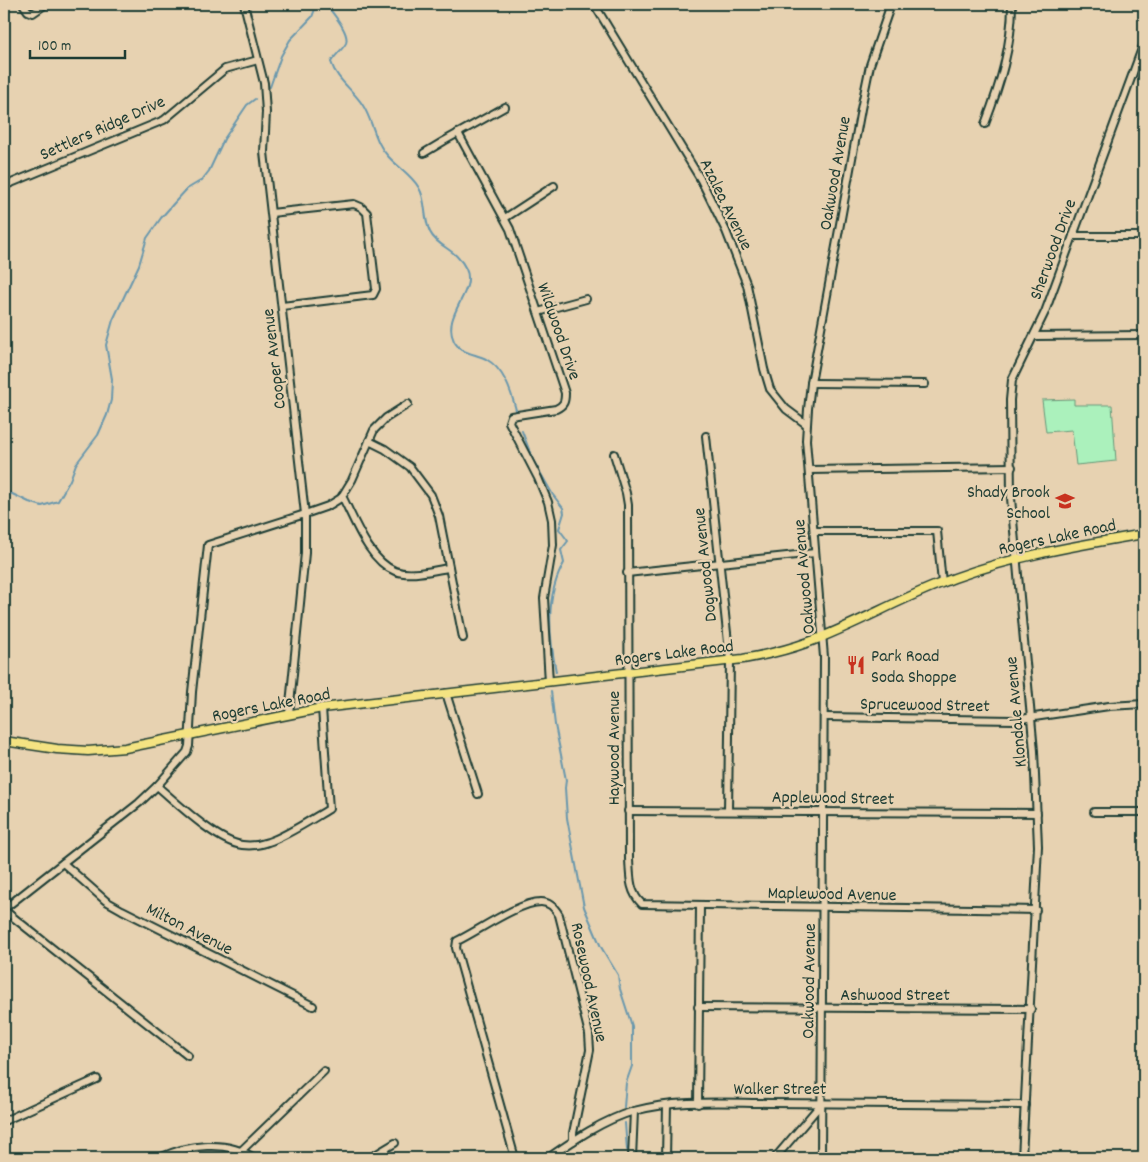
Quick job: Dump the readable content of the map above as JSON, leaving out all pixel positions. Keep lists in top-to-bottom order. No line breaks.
{"streets":{"main road":["Rogers Lake Road"],"street":["Settlers Ridge Drive","Oakwood Avenue","Azalea Avenue","Sherwood Drive","Wildwood Drive","Cooper Avenue","Dogwood Avenue","Sprucewood Street","Klondale Avenue","Haywood Avenue","Applewood Street","Maplewood Avenue","Milton Avenue","Rosewood Avenue","Ashwood Street","Walker Street"]},"crossings":[["Settlers Ridge Drive","Cooper Avenue"],["Oakwood Avenue","Azalea Avenue"],["Oakwood Avenue","Rogers Lake Road"],["Oakwood Avenue","Sprucewood Street"],["Oakwood Avenue","Applewood Street"],["Oakwood Avenue","Maplewood Avenue"],["Oakwood Avenue","Ashwood Street"],["Oakwood Avenue","Walker Street"],["Sherwood Drive","Klondale Avenue"],["Wildwood Drive","Rogers Lake Road"],["Cooper Avenue","Rogers Lake Road"],["Rogers Lake Road","Dogwood Avenue"],["Rogers Lake Road","Klondale Avenue"],["Rogers Lake Road","Haywood Avenue"],["Dogwood Avenue","Applewood Street"],["Sprucewood Street","Klondale Avenue"],["Klondale Avenue","Applewood Street"],["Klondale Avenue","Maplewood Avenue"],["Klondale Avenue","Ashwood Street"],["Klondale Avenue","Walker Street"],["Haywood Avenue","Applewood Street"],["Haywood Avenue","Maplewood Avenue"],["Rosewood Avenue","Walker Street"]],"places":{"school or university":["Shady Brook School"],"restaurant":["Park Road Soda Shoppe"]},"scale_bar":"100 m"}
